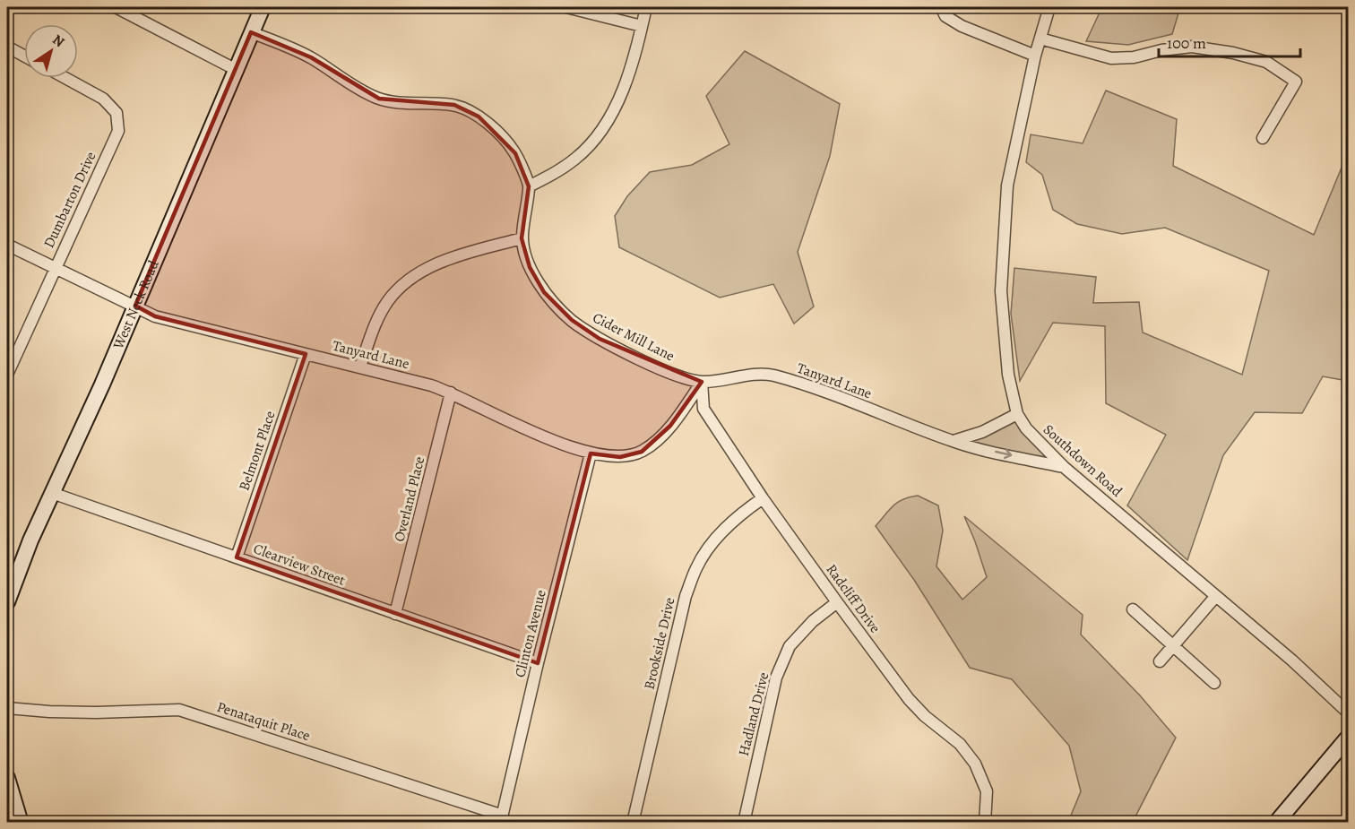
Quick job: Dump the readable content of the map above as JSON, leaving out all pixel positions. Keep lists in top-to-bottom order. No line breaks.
{"streets":{"street":["Dumbarton Drive","West Neck Road","Cider Mill Lane","Tanyard Lane","Belmont Place","Southdown Road","Overland Place","Clearview Street","Radcliff Drive","Clinton Avenue","Brookside Drive","Hadland Drive","Penataquit Place"]},"crossings":[["Dumbarton Drive","Tanyard Lane"],["West Neck Road","Tanyard Lane"],["West Neck Road","Clearview Street"],["Cider Mill Lane","Tanyard Lane"],["Tanyard Lane","Belmont Place"],["Tanyard Lane","Southdown Road"],["Tanyard Lane","Overland Place"],["Tanyard Lane","Radcliff Drive"],["Tanyard Lane","Clinton Avenue"],["Belmont Place","Clearview Street"],["Overland Place","Clearview Street"],["Clearview Street","Clinton Avenue"],["Radcliff Drive","Brookside Drive"],["Radcliff Drive","Hadland Drive"],["Clinton Avenue","Penataquit Place"]],"scale_bar":"100 m","north":"top right"}
